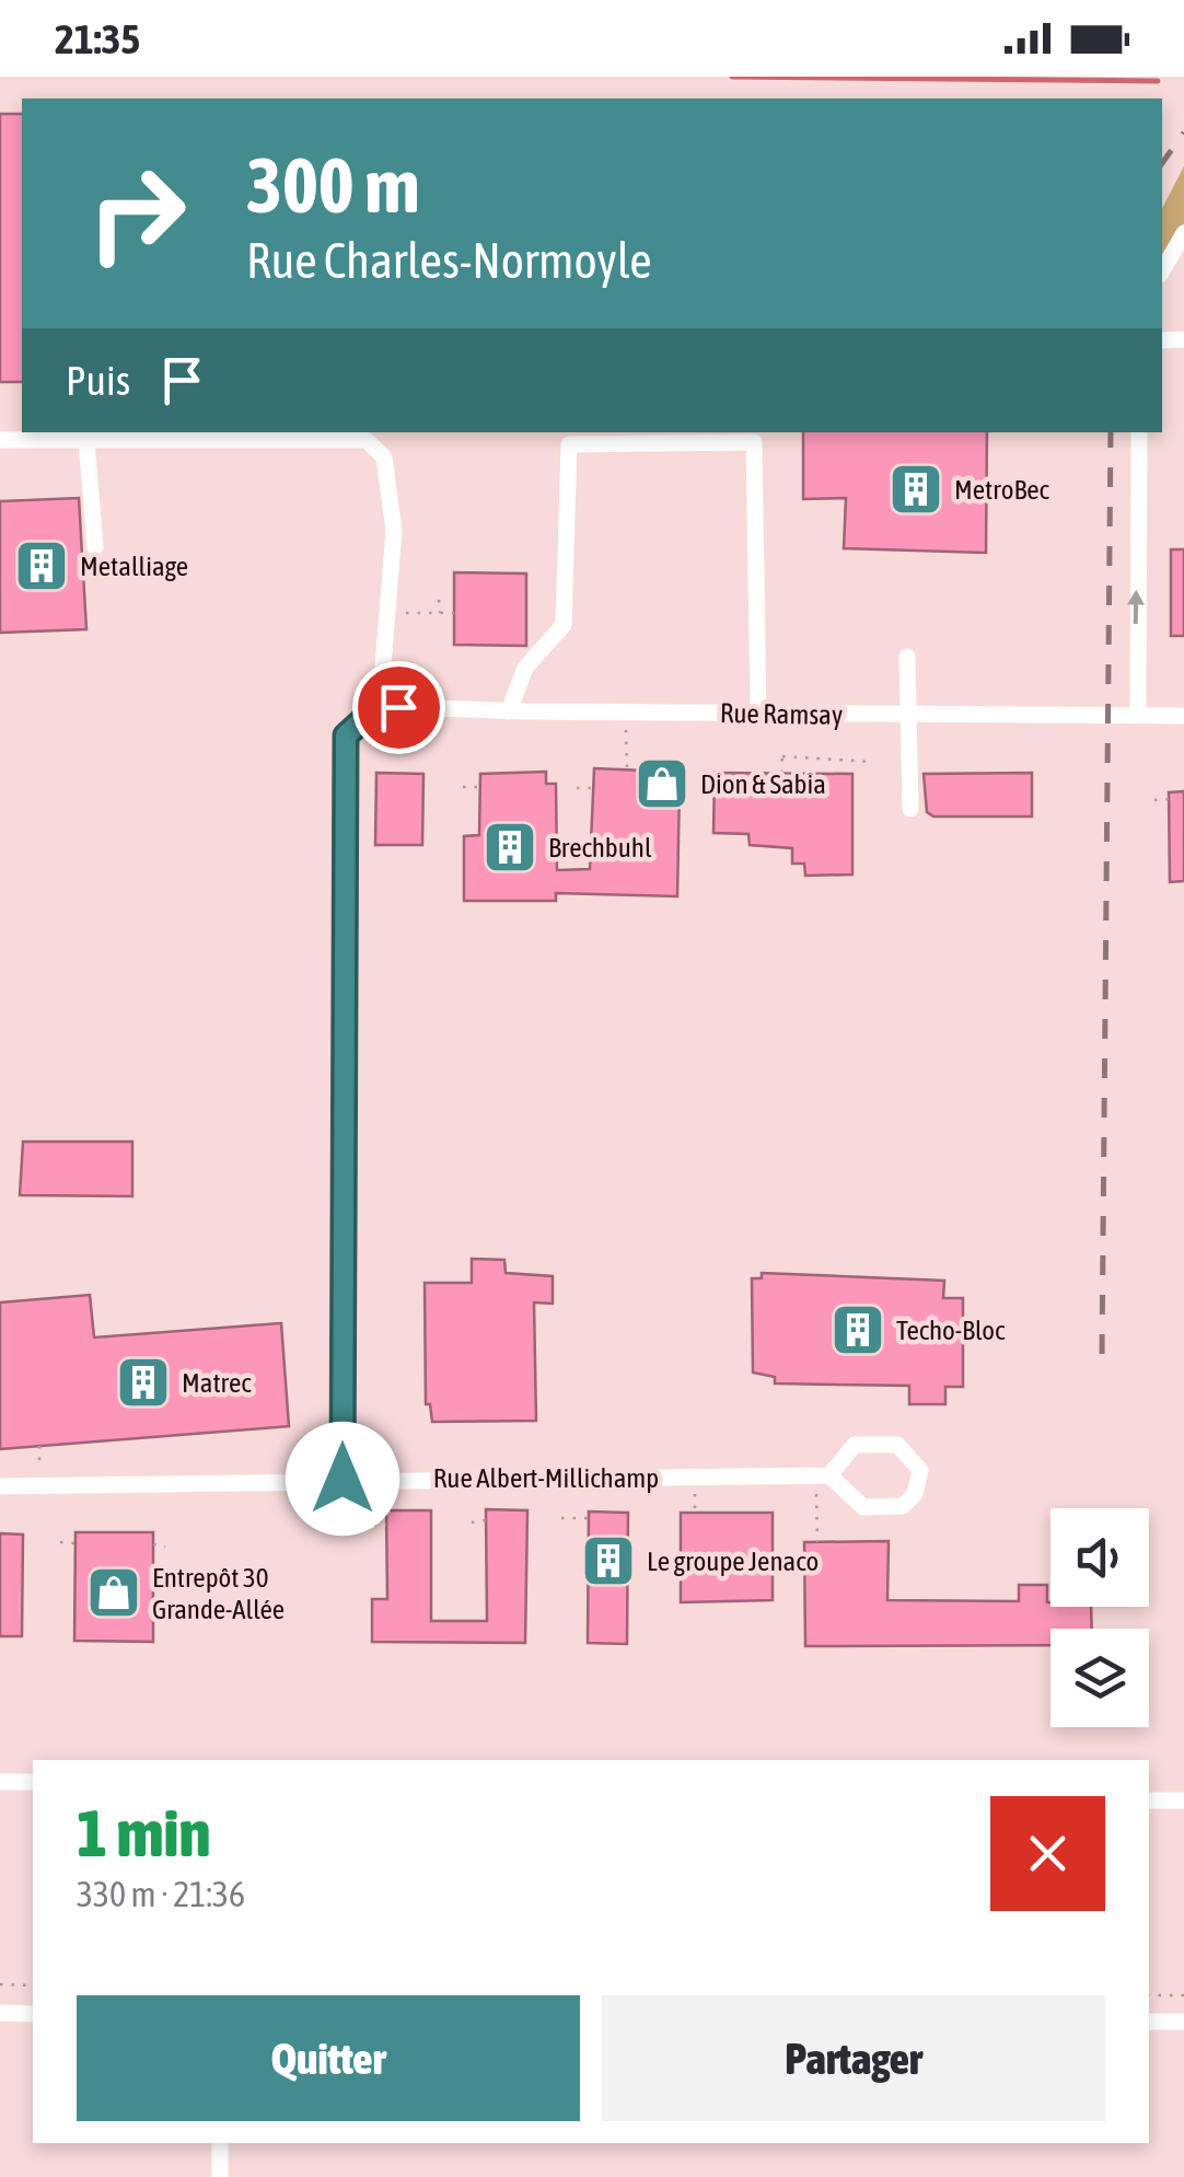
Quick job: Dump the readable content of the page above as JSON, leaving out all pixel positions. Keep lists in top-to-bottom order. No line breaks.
{"streets":{"street":["Rue Ramsay","Rue Albert-Millichamp"]},"places":{"building":["MetroBec","Metalliage","Brechbuhl","Techo-Bloc","Matrec","Le groupe Jenaco"],"shop":["Dion & Sabia","Entrepôt 30 Grande-Allée"]},"page":{"status":"21:35","turn":["300 m","Rue Charles-Normoyle"],"then":"Puis","heading":["1 min","330 m · 21:36"],"buttons":["Quitter","Partager"]}}
